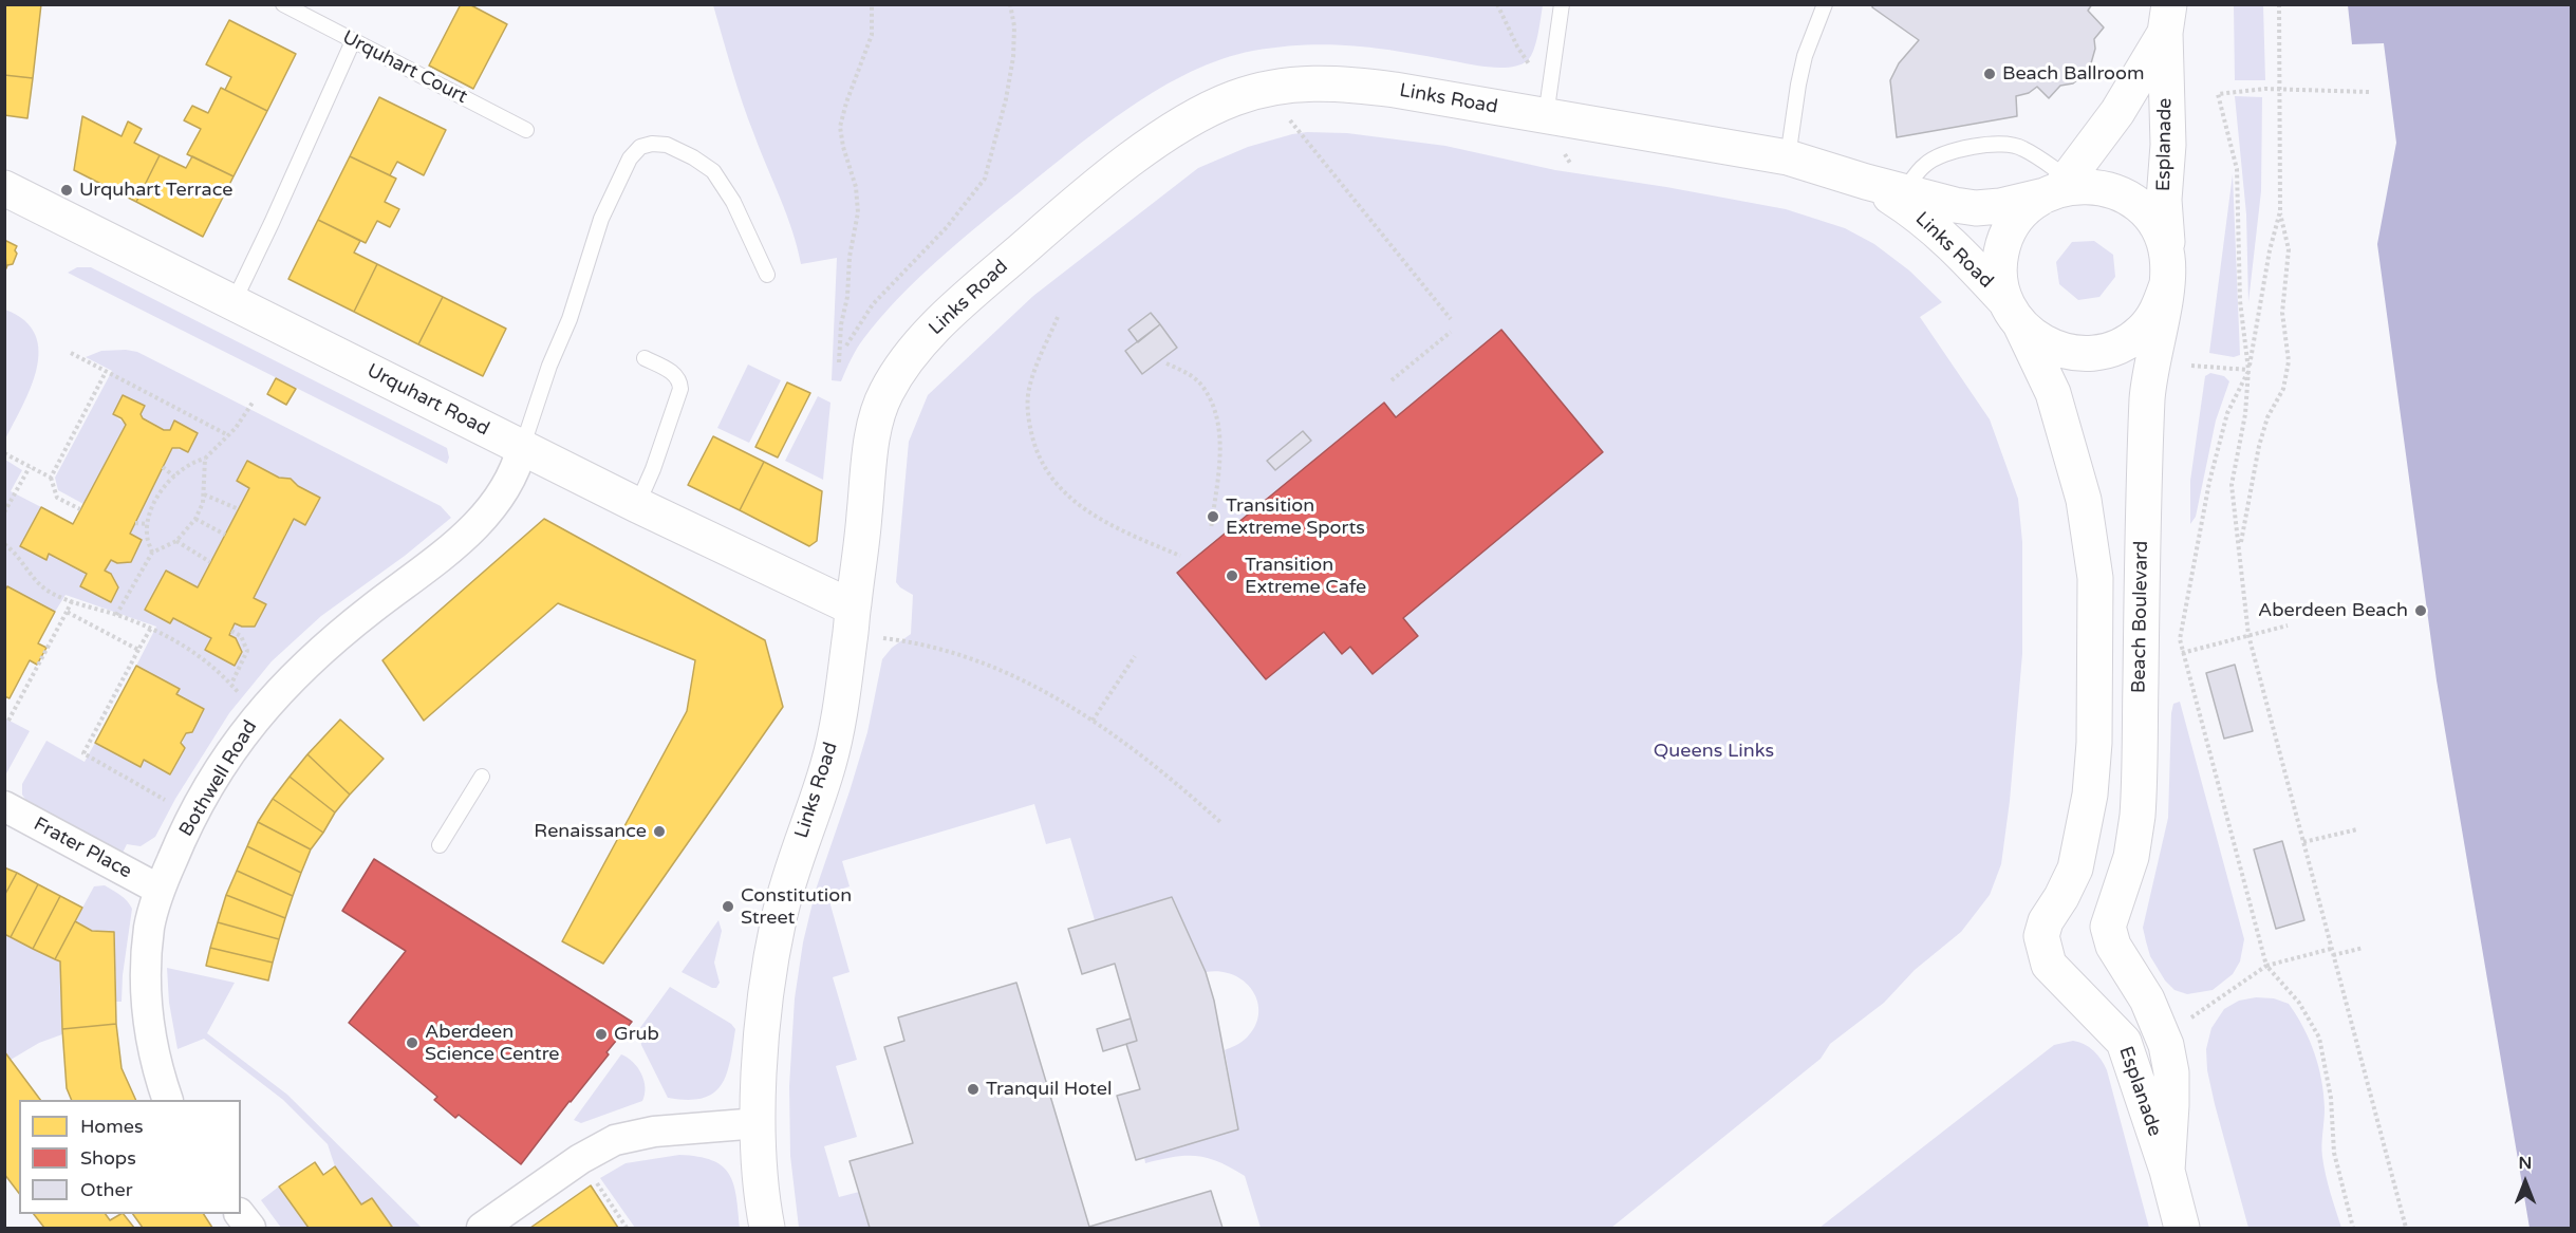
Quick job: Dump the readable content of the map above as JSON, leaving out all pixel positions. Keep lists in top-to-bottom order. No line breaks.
{"streets":{"street":["Links Road","Esplanade","Urquhart Road","Beach Boulevard","Bothwell Road","Frater Place"],"lane":["Urquhart Court"]},"crossings":[["Links Road","Esplanade"],["Links Road","Urquhart Road"],["Links Road","Beach Boulevard"],["Esplanade","Beach Boulevard"],["Urquhart Road","Bothwell Road"],["Bothwell Road","Frater Place"]],"parks":["Queens Links"],"places":["Beach Ballroom","Urquhart Terrace","Transition Extreme Sports","Transition Extreme Cafe","Aberdeen Beach","Renaissance","Constitution Street","Grub","Aberdeen Science Centre","Tranquil Hotel"],"legend":["Homes","Shops","Other"],"north":"top"}
